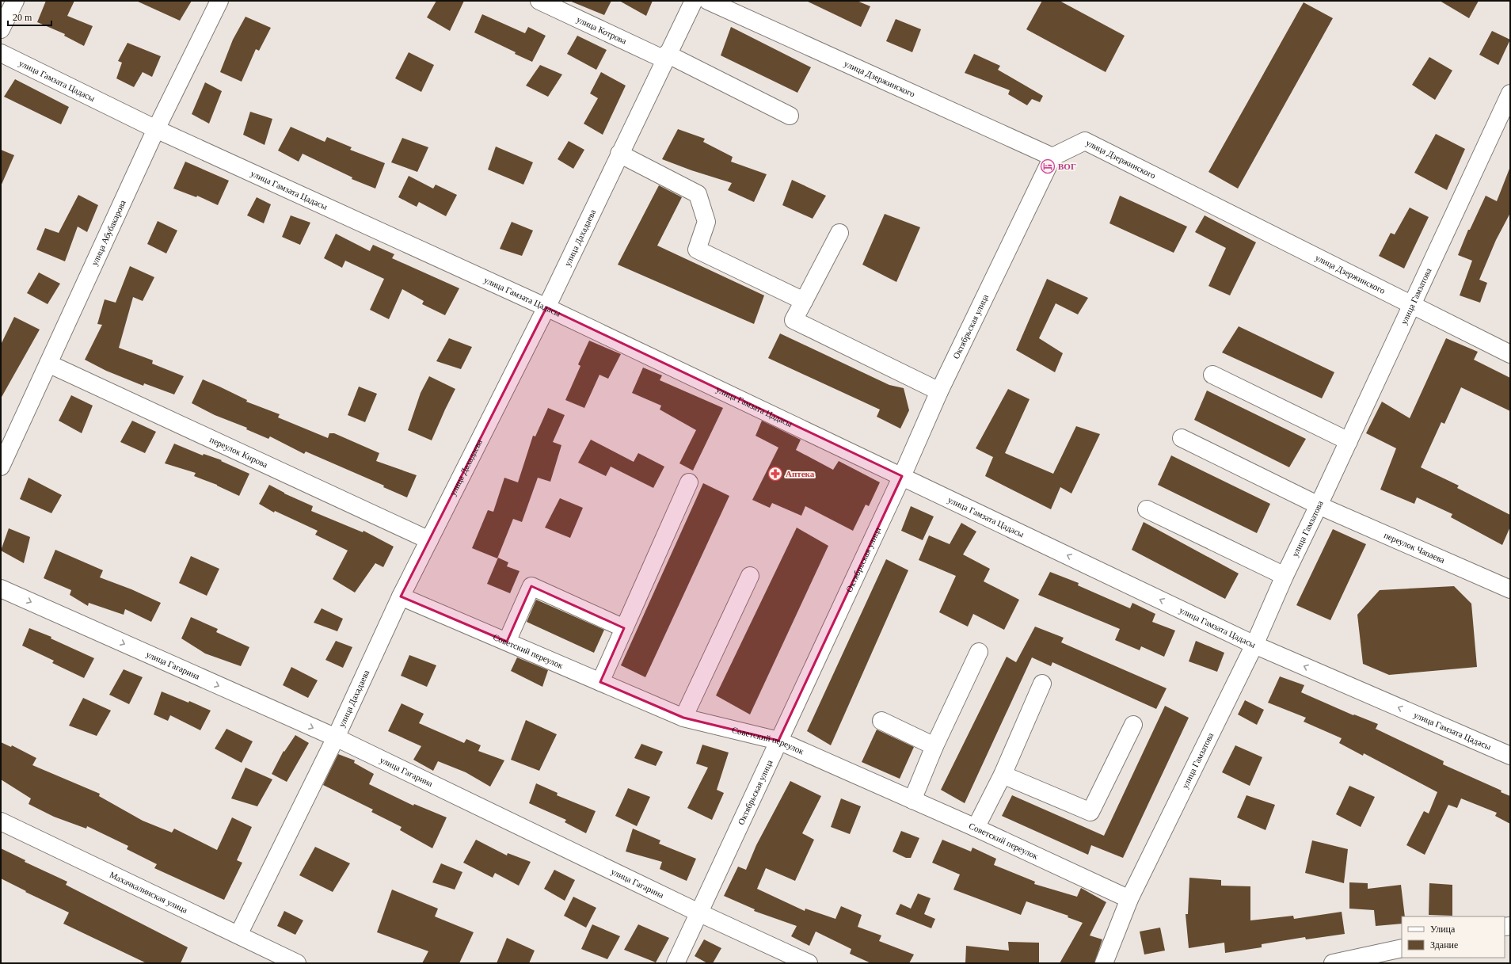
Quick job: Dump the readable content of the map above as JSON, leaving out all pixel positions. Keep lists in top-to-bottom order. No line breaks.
{"streets":{"street":["улица Котрова","улица Дзержинского","улица Гамзата Цадасы","улица Абубакарова","улица Дахадаева","улица Гамзатова","Октябрьская улица","переулок Кирова","переулок Чапаева","Советский переулок","улица Гагарина","Махачкалинская улица"]},"crossings":[["улица Котрова","улица Дахадаева"],["улица Дзержинского","улица Гамзатова"],["улица Дзержинского","Октябрьская улица"],["улица Гамзата Цадасы","улица Абубакарова"],["улица Гамзата Цадасы","улица Дахадаева"],["улица Гамзата Цадасы","улица Гамзатова"],["улица Гамзата Цадасы","Октябрьская улица"],["улица Абубакарова","переулок Кирова"],["улица Дахадаева","переулок Кирова"],["улица Дахадаева","Советский переулок"],["улица Дахадаева","улица Гагарина"],["улица Дахадаева","Махачкалинская улица"],["улица Гамзатова","переулок Чапаева"],["улица Гамзатова","Советский переулок"],["Октябрьская улица","Советский переулок"],["Октябрьская улица","улица Гагарина"]],"one_way":["улица Гамзата Цадасы","улица Гагарина"],"places":{"hotel":["ВОГ"],"pharmacy":["Аптека"]},"legend":["Улица","Здание"],"scale_bar":"20 m"}
